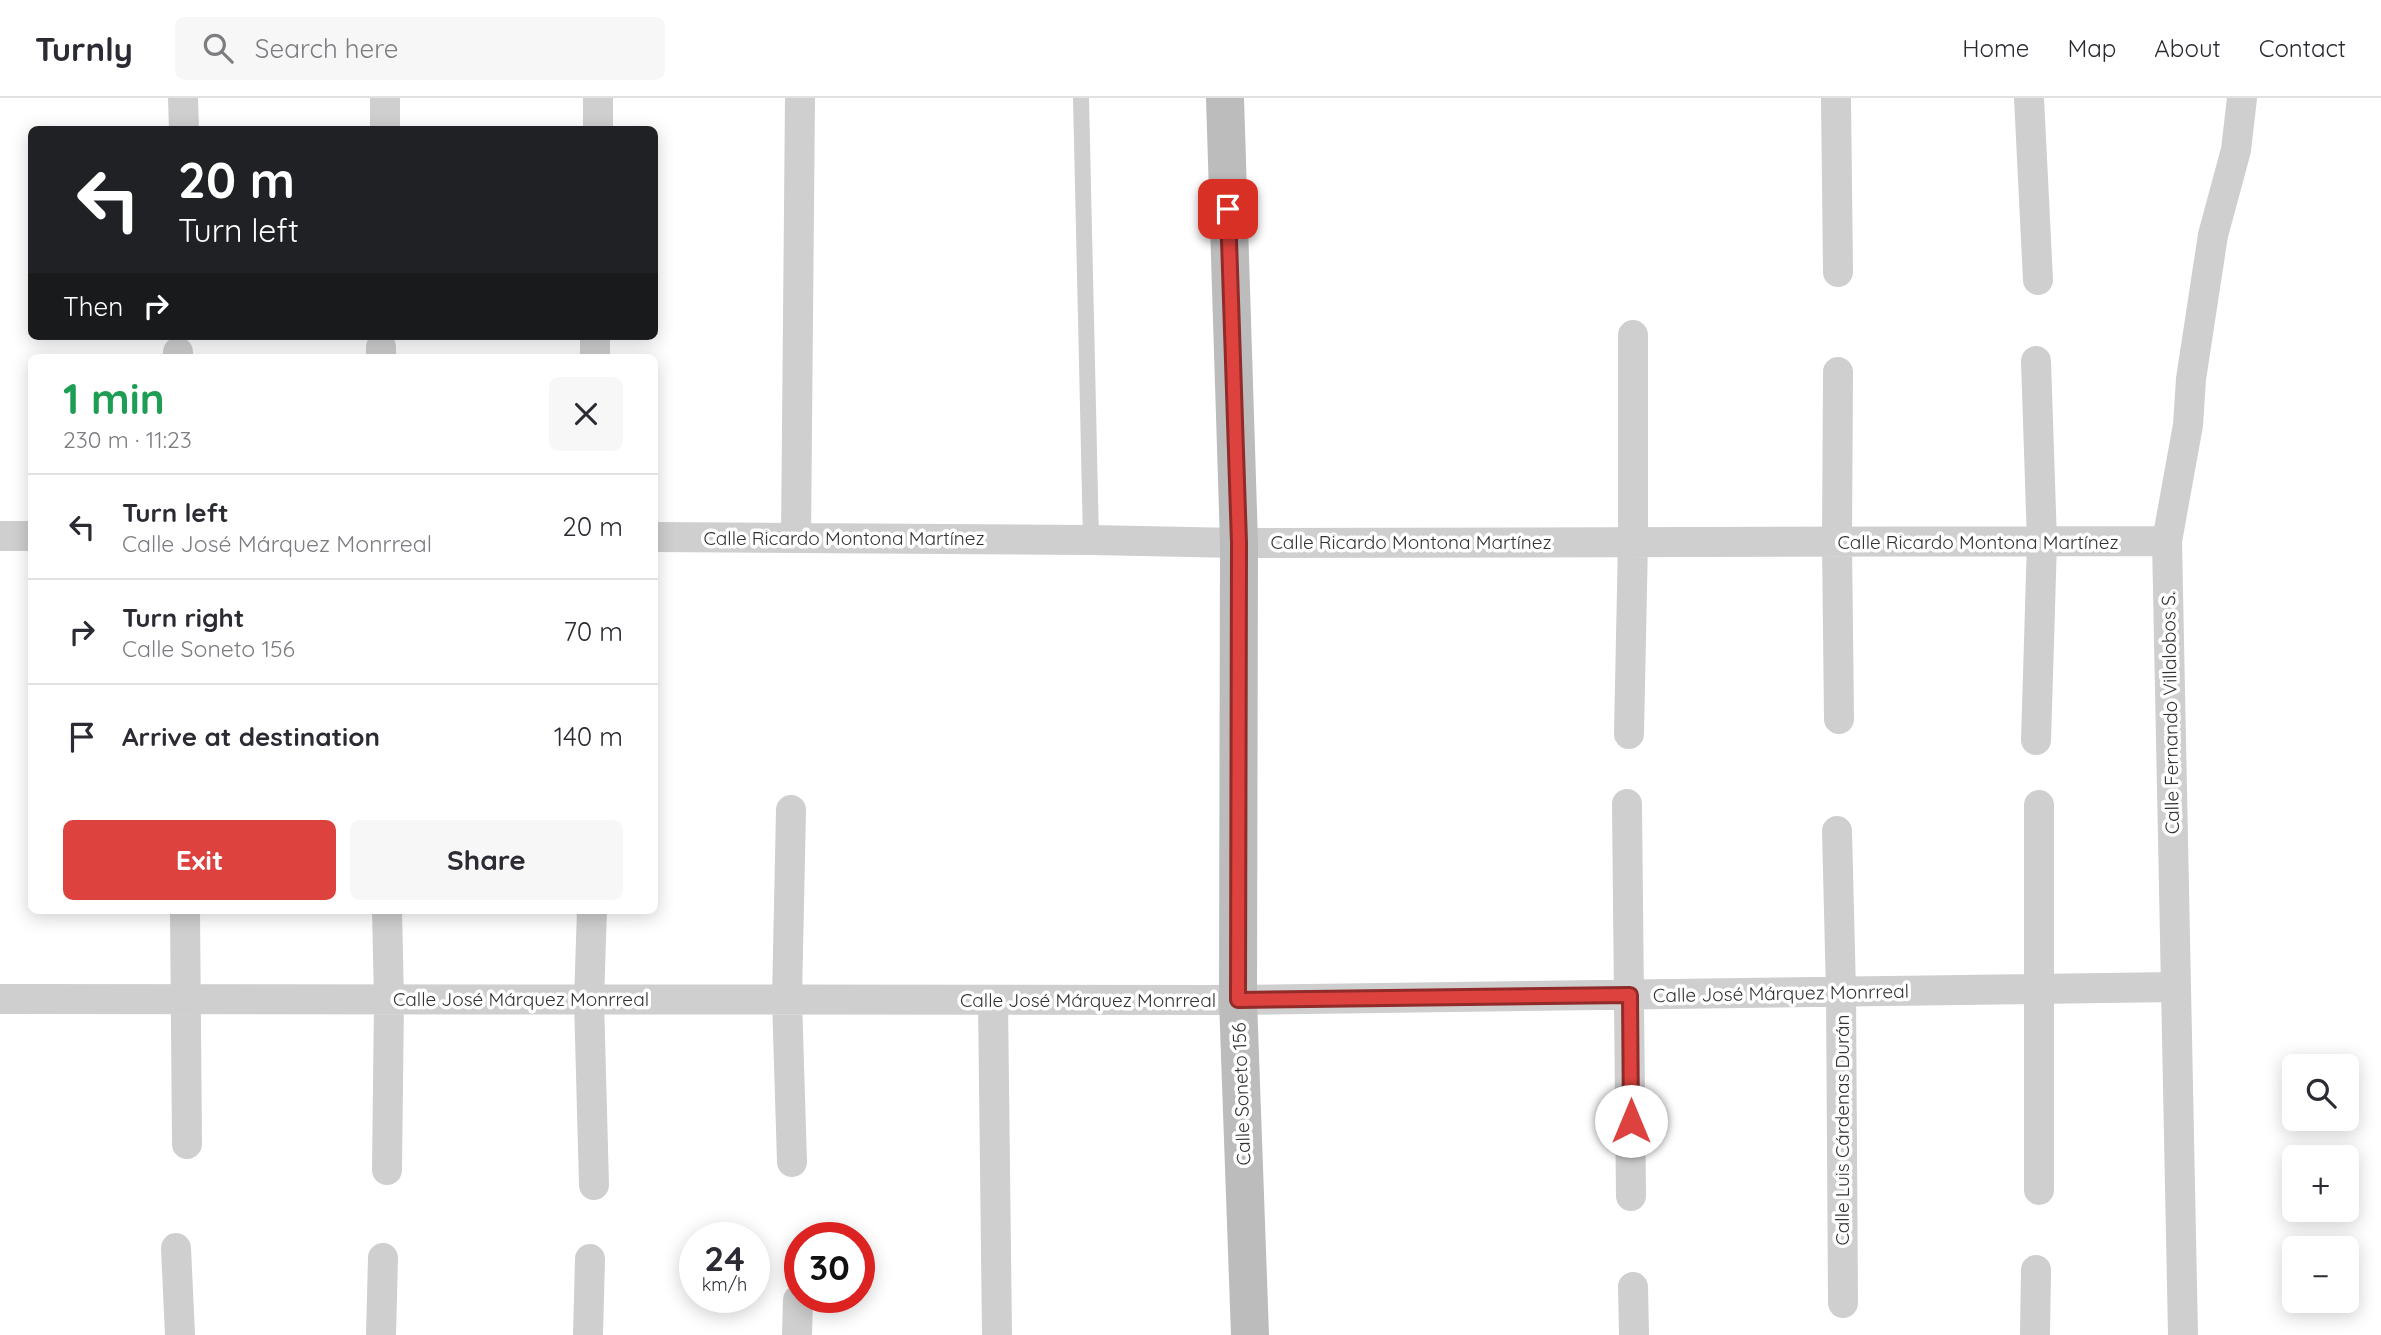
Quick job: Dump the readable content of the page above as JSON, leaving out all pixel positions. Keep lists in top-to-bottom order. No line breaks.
{"streets":{"street":["Calle Ricardo Montona Martínez","Calle Fernando Villalobos S.","Calle José Márquez Monrreal","Calle Soneto 156","Calle Luis Cárdenas Durán"]},"crossings":[["Calle Ricardo Montona Martínez","Calle Fernando Villalobos S."],["Calle Ricardo Montona Martínez","Calle Soneto 156"],["Calle Fernando Villalobos S.","Calle José Márquez Monrreal"],["Calle José Márquez Monrreal","Calle Soneto 156"],["Calle José Márquez Monrreal","Calle Luis Cárdenas Durán"]],"page":{"header":"Turnly","search":"Search here","nav":["Home","Map","About","Contact"],"turn":["20 m","Turn left"],"then":"Then","heading":["1 min","230 m · 11:23"],"list":[{"name":"Turn left","note":"Calle José Márquez Monrreal","value":"20 m"},{"name":"Turn right","note":"Calle Soneto 156","value":"70 m"},{"name":"Arrive at destination","value":"140 m"}],"buttons":["Exit","Share"],"map_buttons":["+","−"],"speed":"24 km/h","limit":"30"}}
